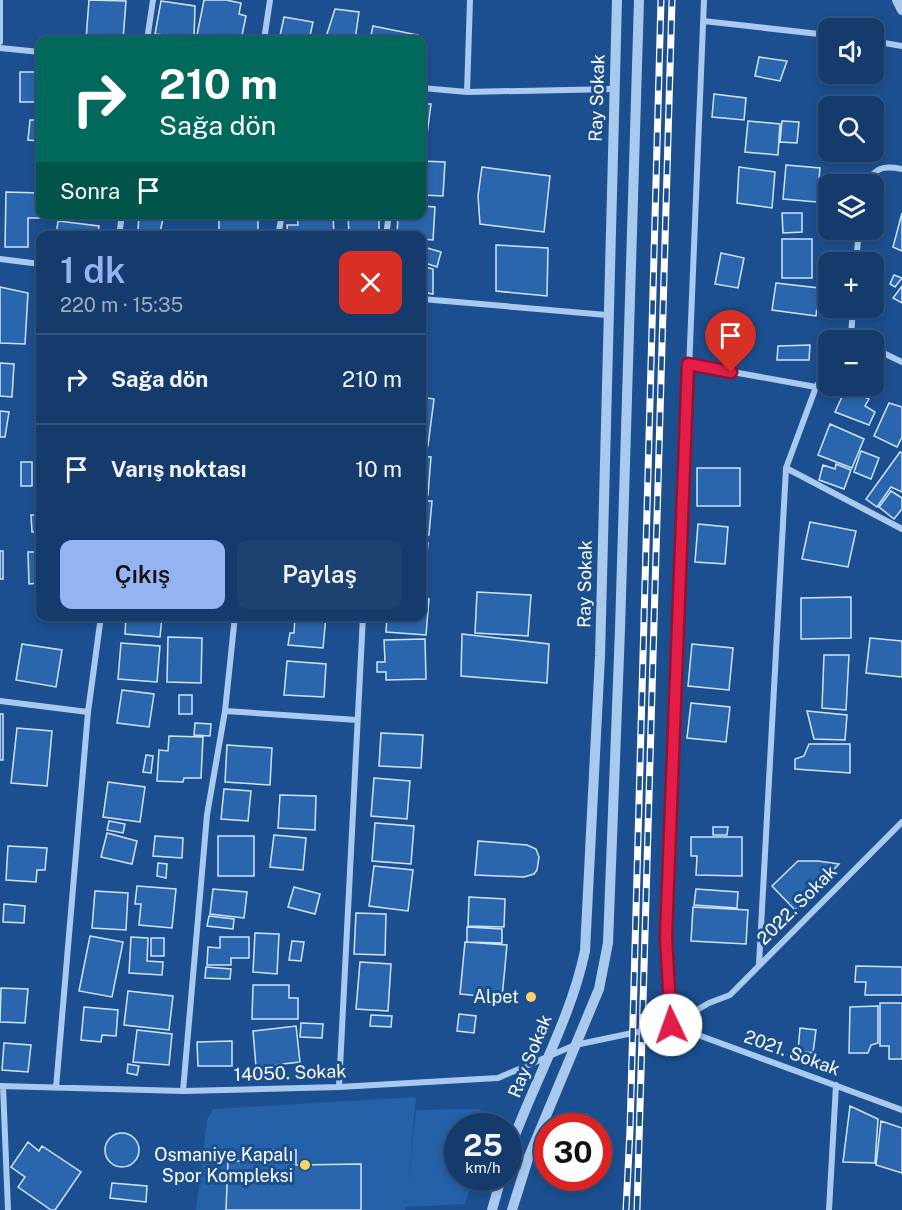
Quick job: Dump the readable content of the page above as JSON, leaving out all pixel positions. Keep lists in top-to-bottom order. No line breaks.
{"streets":{"street":["Ray Sokak","2022. Sokak","2021. Sokak","14050. Sokak"]},"crossings":[["Ray Sokak","14050. Sokak"],["2022. Sokak","2021. Sokak"],["2022. Sokak","14050. Sokak"],["2021. Sokak","14050. Sokak"]],"places":["Alpet","Osmaniye Kapalı Spor Kompleksi"],"page":{"map_buttons":["+","−"],"turn":["210 m","Sağa dön"],"then":"Sonra","heading":["1 dk","220 m · 15:35"],"list":[{"name":"Sağa dön","value":"210 m"},{"name":"Varış noktası","value":"10 m"}],"buttons":["Çıkış","Paylaş"],"speed":"25 km/h","limit":"30"}}
